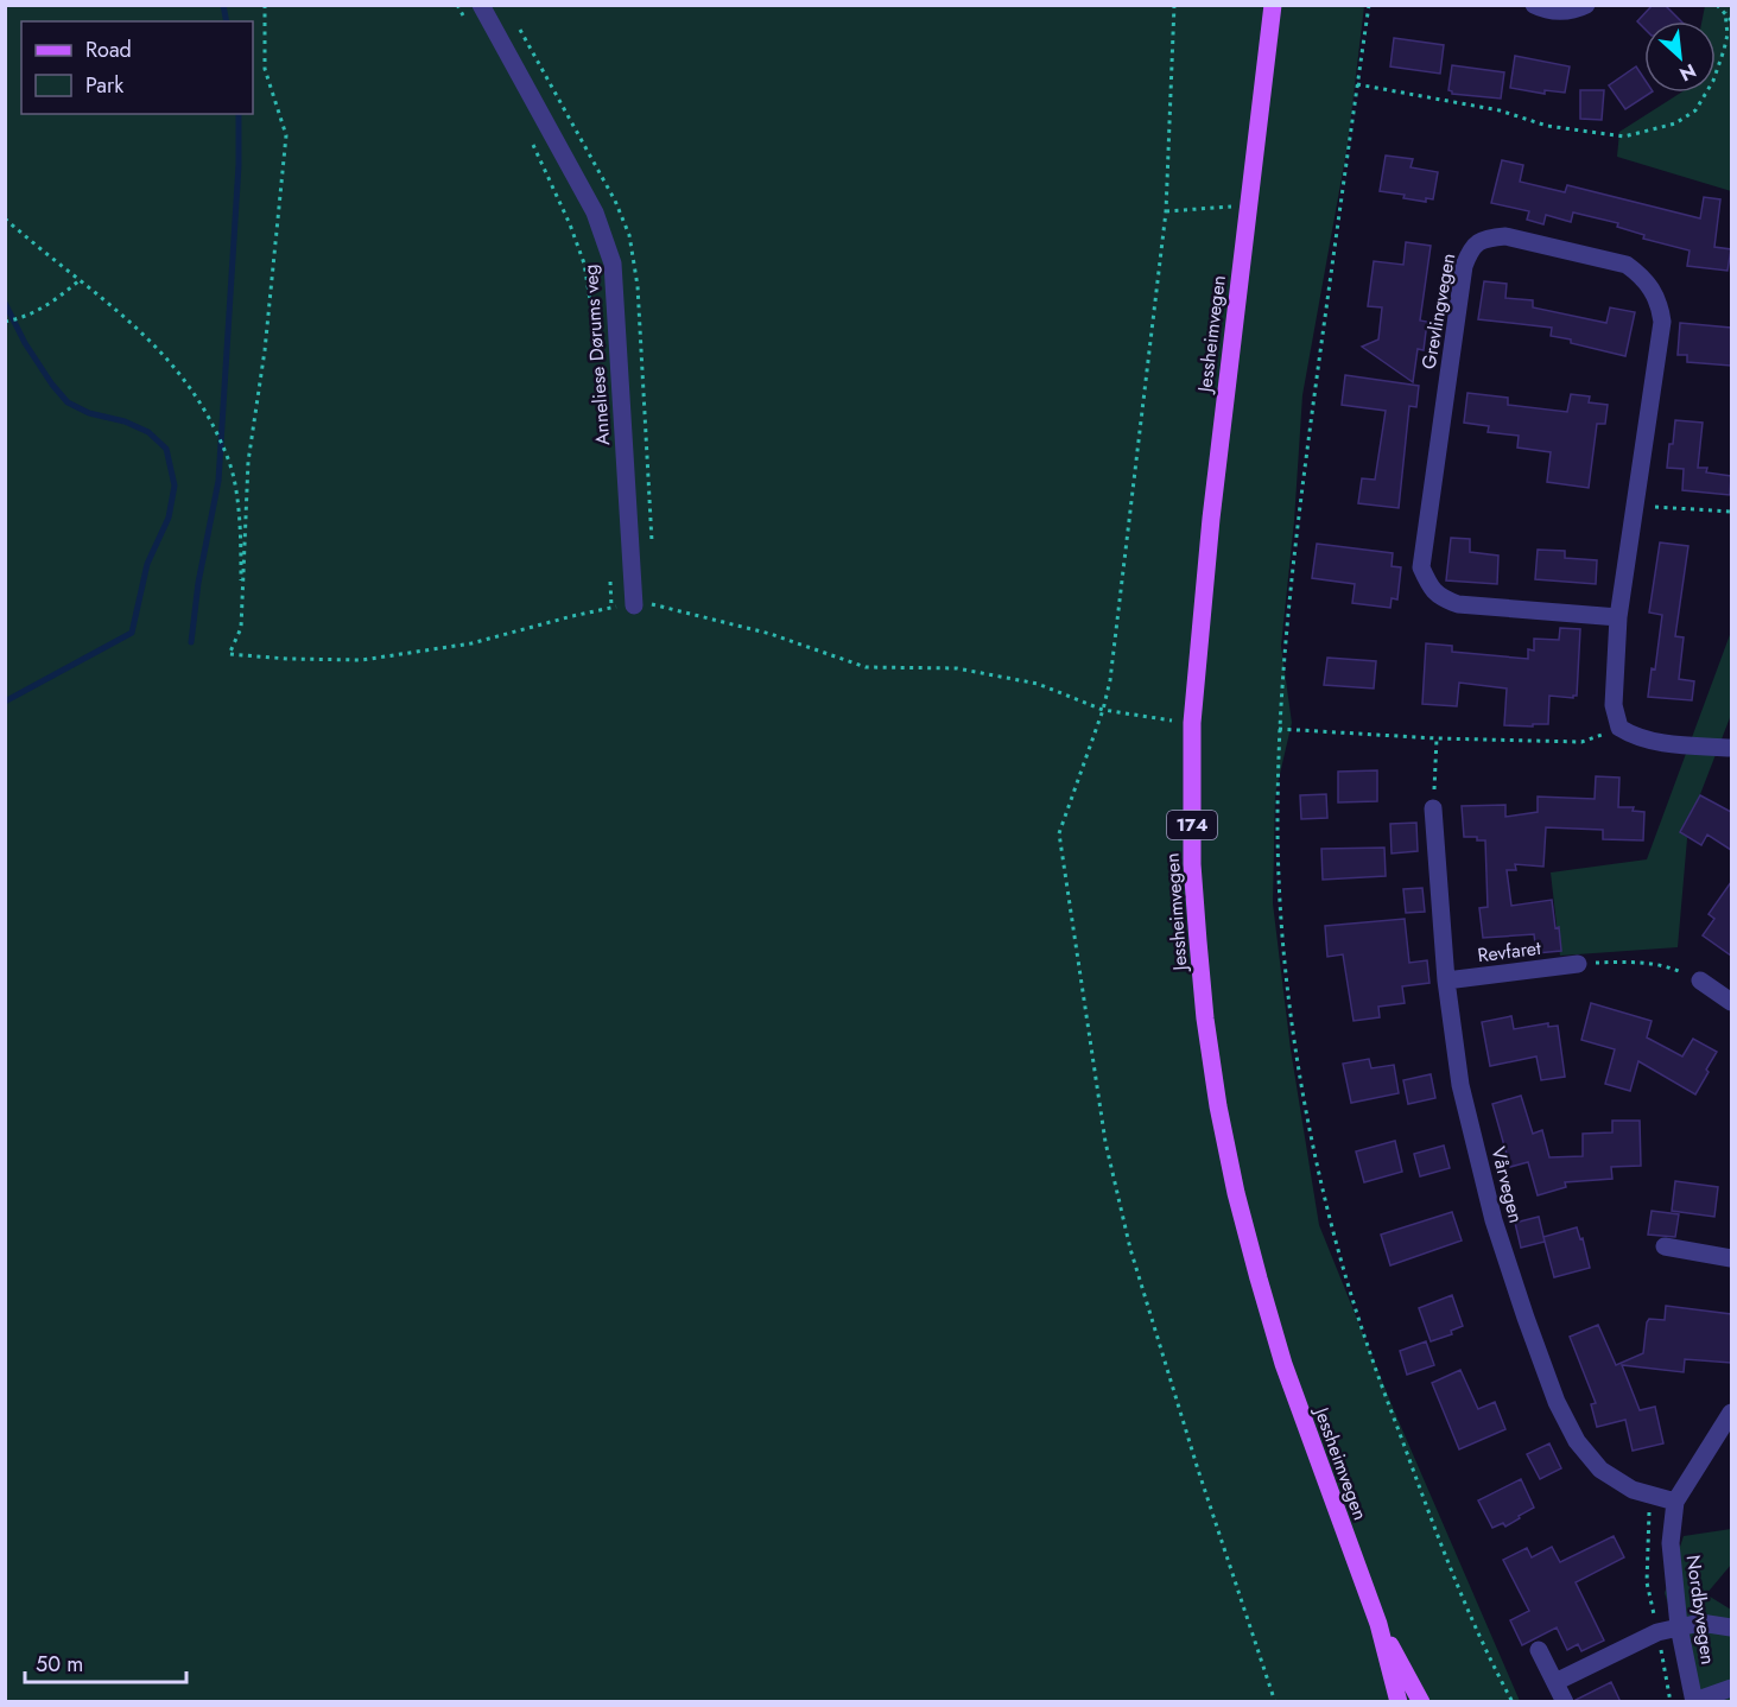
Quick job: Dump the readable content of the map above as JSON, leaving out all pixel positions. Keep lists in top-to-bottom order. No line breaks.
{"streets":{"main road":["Jessheimvegen","174"],"street":["Grevlingvegen","Anneliese Dørums veg","Revfaret","Vårvegen","Nordbyvegen"]},"crossings":[["Revfaret","Vårvegen"],["Vårvegen","Nordbyvegen"]],"legend":["Road","Park"],"scale_bar":"50 m","north":"bottom right"}
